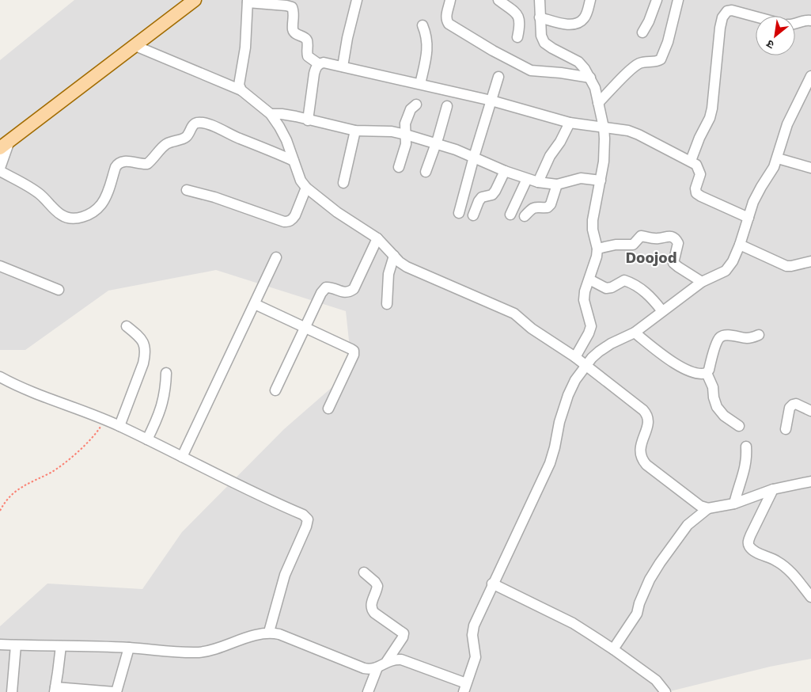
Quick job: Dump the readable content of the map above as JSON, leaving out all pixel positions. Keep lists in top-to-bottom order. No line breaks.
{"districts":["Doojod"],"north":"bottom left"}
